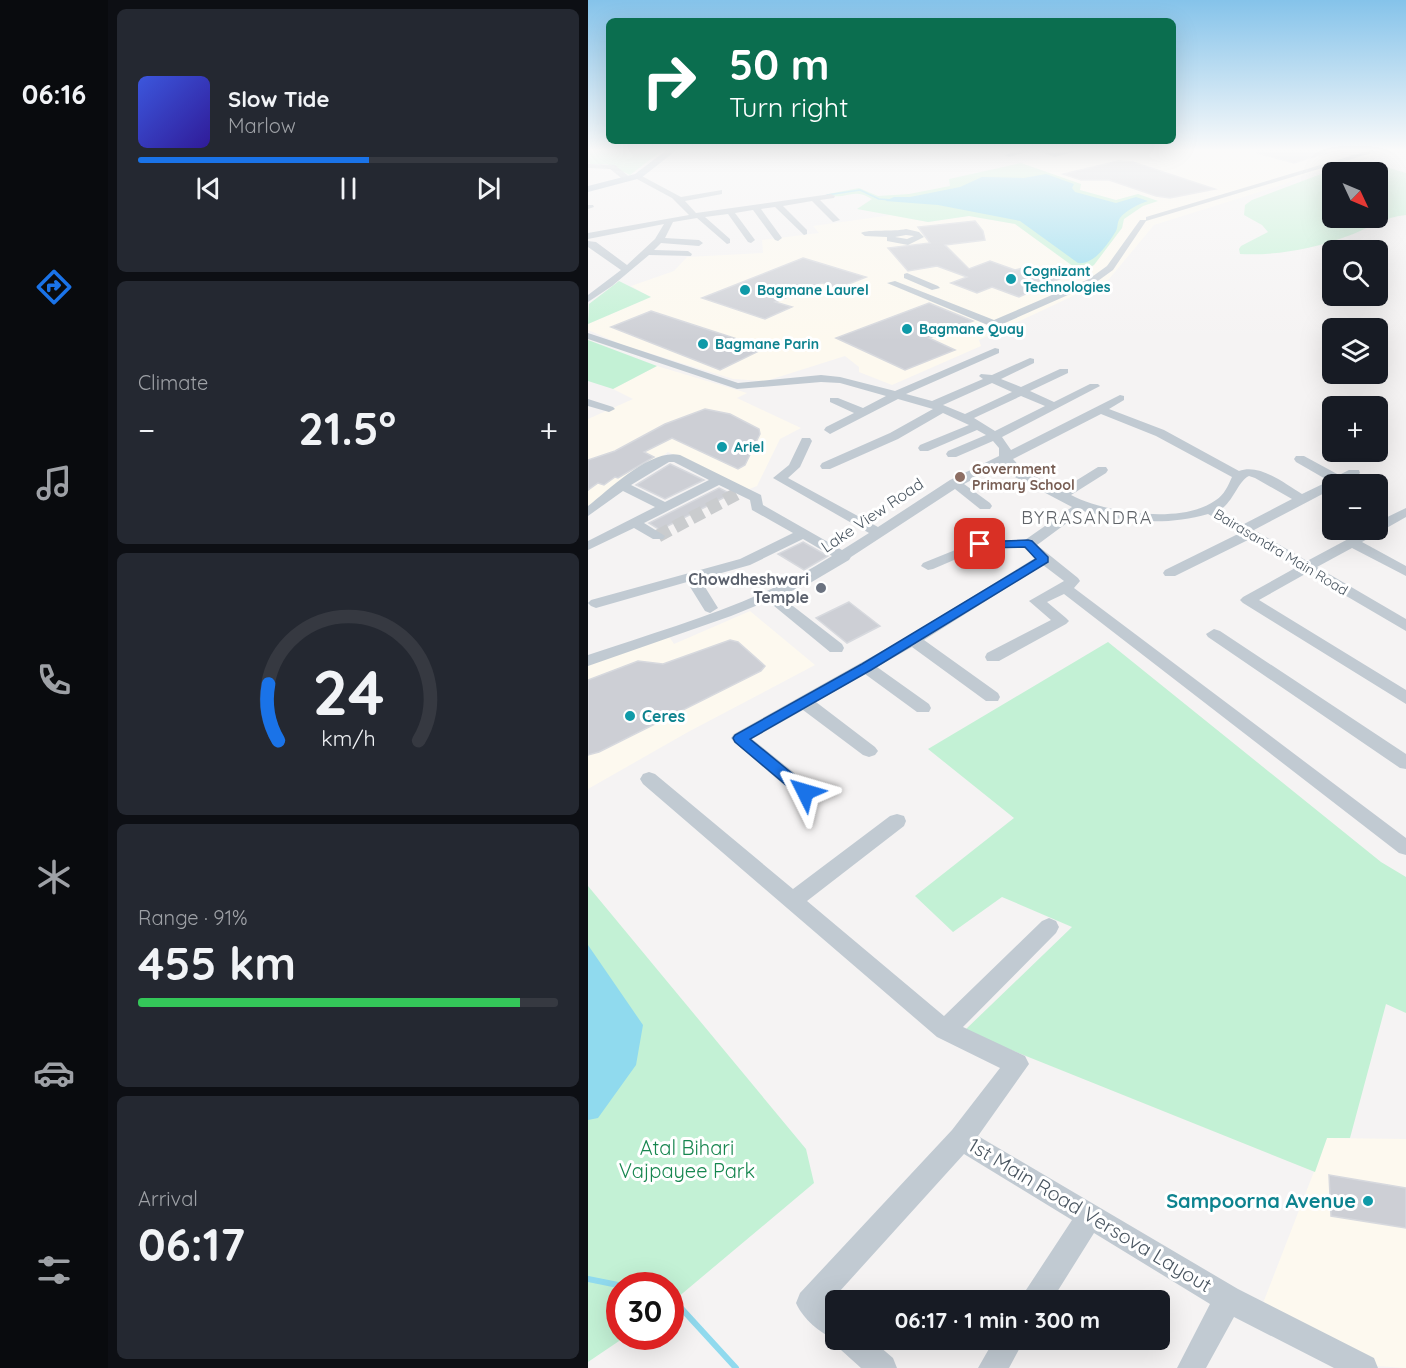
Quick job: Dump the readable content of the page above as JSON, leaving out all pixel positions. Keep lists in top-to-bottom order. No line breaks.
{"streets":{"street":["Lake View Road","Bairasandra Main Road","1st Main Road Versova Layout"]},"crossings":[["Lake View Road","Bairasandra Main Road"]],"districts":["BYRASANDRA"],"parks":["Atal Bihari Vajpayee Park"],"places":["Cognizant Technologies","Bagmane Laurel","Bagmane Quay","Bagmane Parin","Ariel","Government Primary School","Chowdheshwari Temple","Ceres","Sampoorna Avenue"],"north":"bottom right","page":{"tabs":"06:16","turn":["50 m","Turn right"],"song":["Slow Tide","Marlow"],"map_buttons":["+","−"],"tile":["Climate",["Range · 91%","455 km"],["Arrival","06:17"]],"heat":["−","21.5°","+"],"limit":"30","trip":"06:17 · 1 min · 300 m","gauge":["24","km/h"]}}
